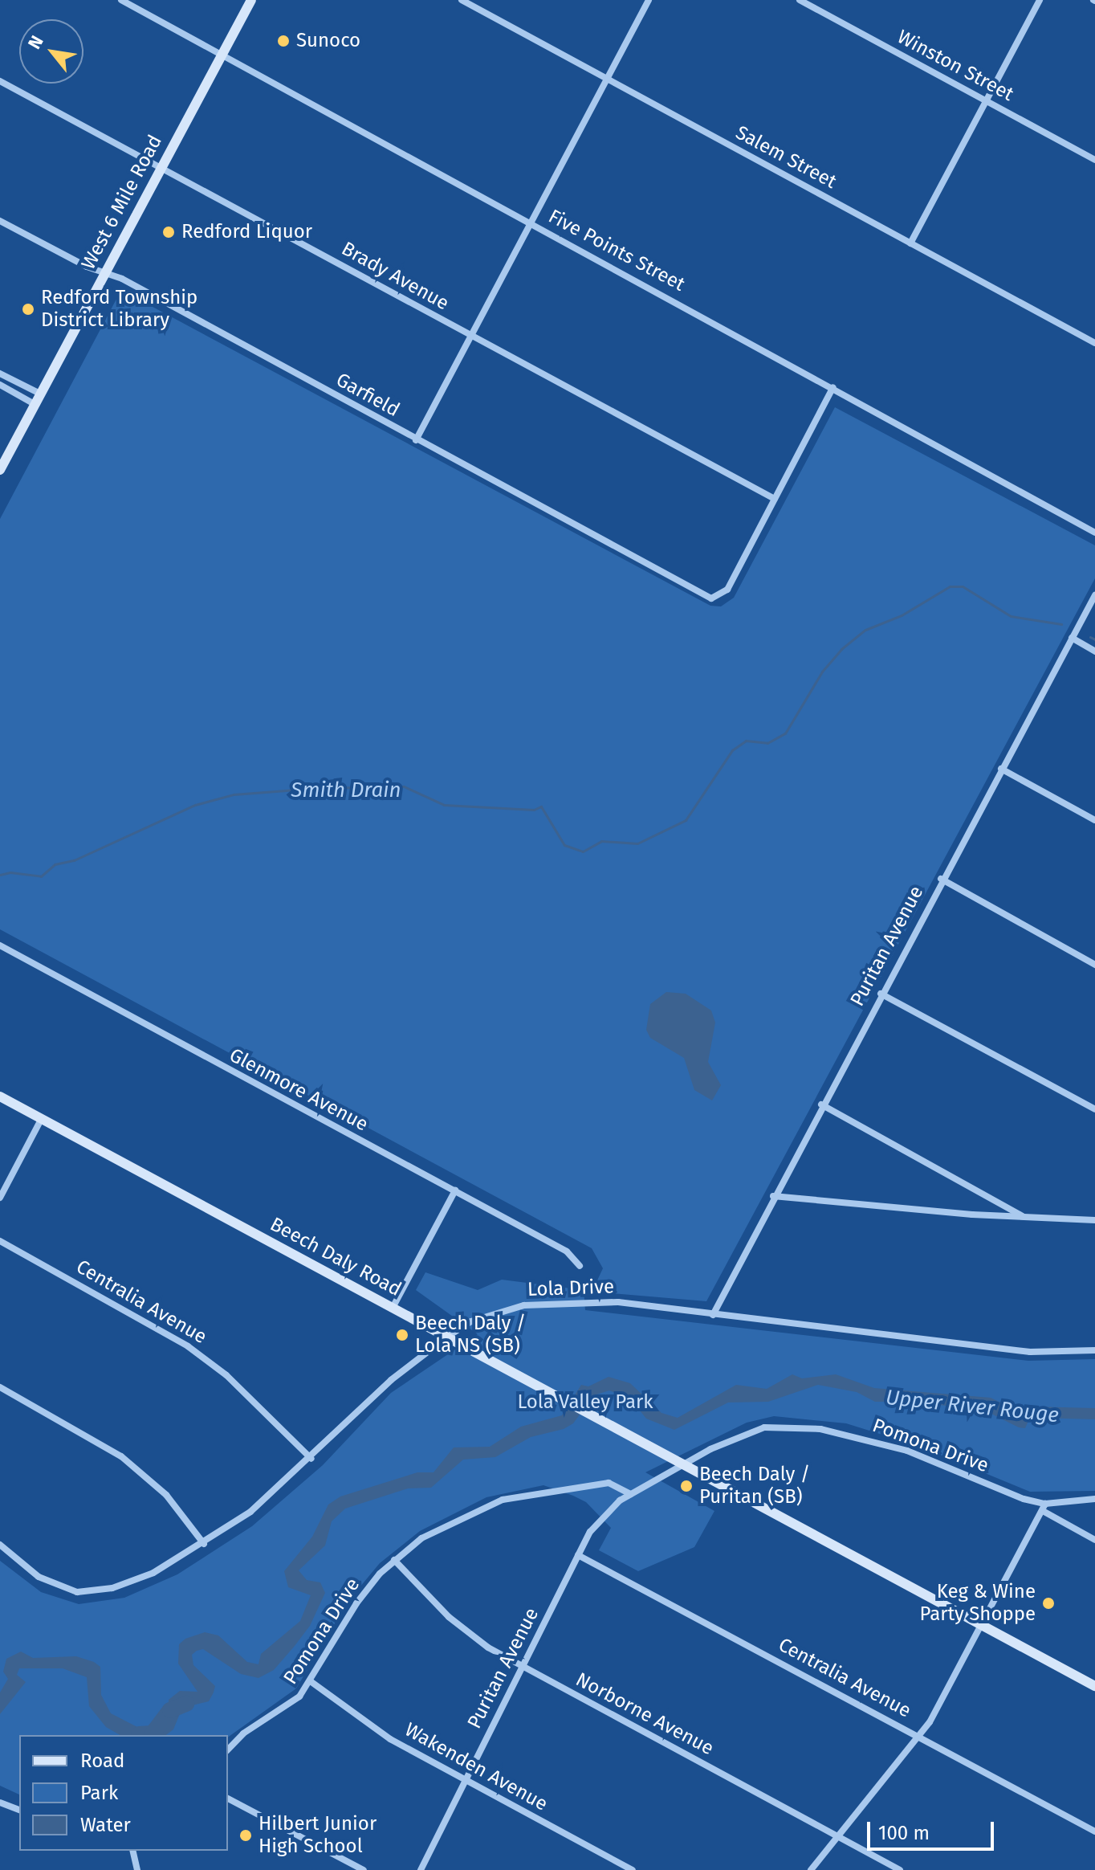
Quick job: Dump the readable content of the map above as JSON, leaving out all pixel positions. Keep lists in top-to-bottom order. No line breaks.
{"streets":{"main road":["West 6 Mile Road","Beech Daly Road"],"street":["Winston Street","Salem Street","Five Points Street","Brady Avenue","Garfield","Puritan Avenue","Glenmore Avenue","Lola Drive","Centralia Avenue","Pomona Drive","Norborne Avenue","Wakenden Avenue"]},"crossings":[["West 6 Mile Road","Five Points Street"],["West 6 Mile Road","Brady Avenue"],["West 6 Mile Road","Garfield"],["Brady Avenue","Garfield"],["Puritan Avenue","Lola Drive"],["Puritan Avenue","Centralia Avenue"],["Puritan Avenue","Pomona Drive"],["Puritan Avenue","Norborne Avenue"],["Puritan Avenue","Wakenden Avenue"],["Beech Daly Road","Lola Drive"],["Beech Daly Road","Pomona Drive"],["Lola Drive","Centralia Avenue"],["Pomona Drive","Norborne Avenue"],["Pomona Drive","Wakenden Avenue"]],"water":["Smith Drain","Upper River Rouge"],"parks":["Lola Valley Park"],"places":["Sunoco","Redford Liquor","Redford Township District Library","Beech Daly / Lola NS (SB)","Beech Daly / Puritan (SB)","Keg & Wine Party Shoppe","Hilbert Junior High School"],"legend":["Road","Park","Water"],"scale_bar":"100 m","north":"top left"}
